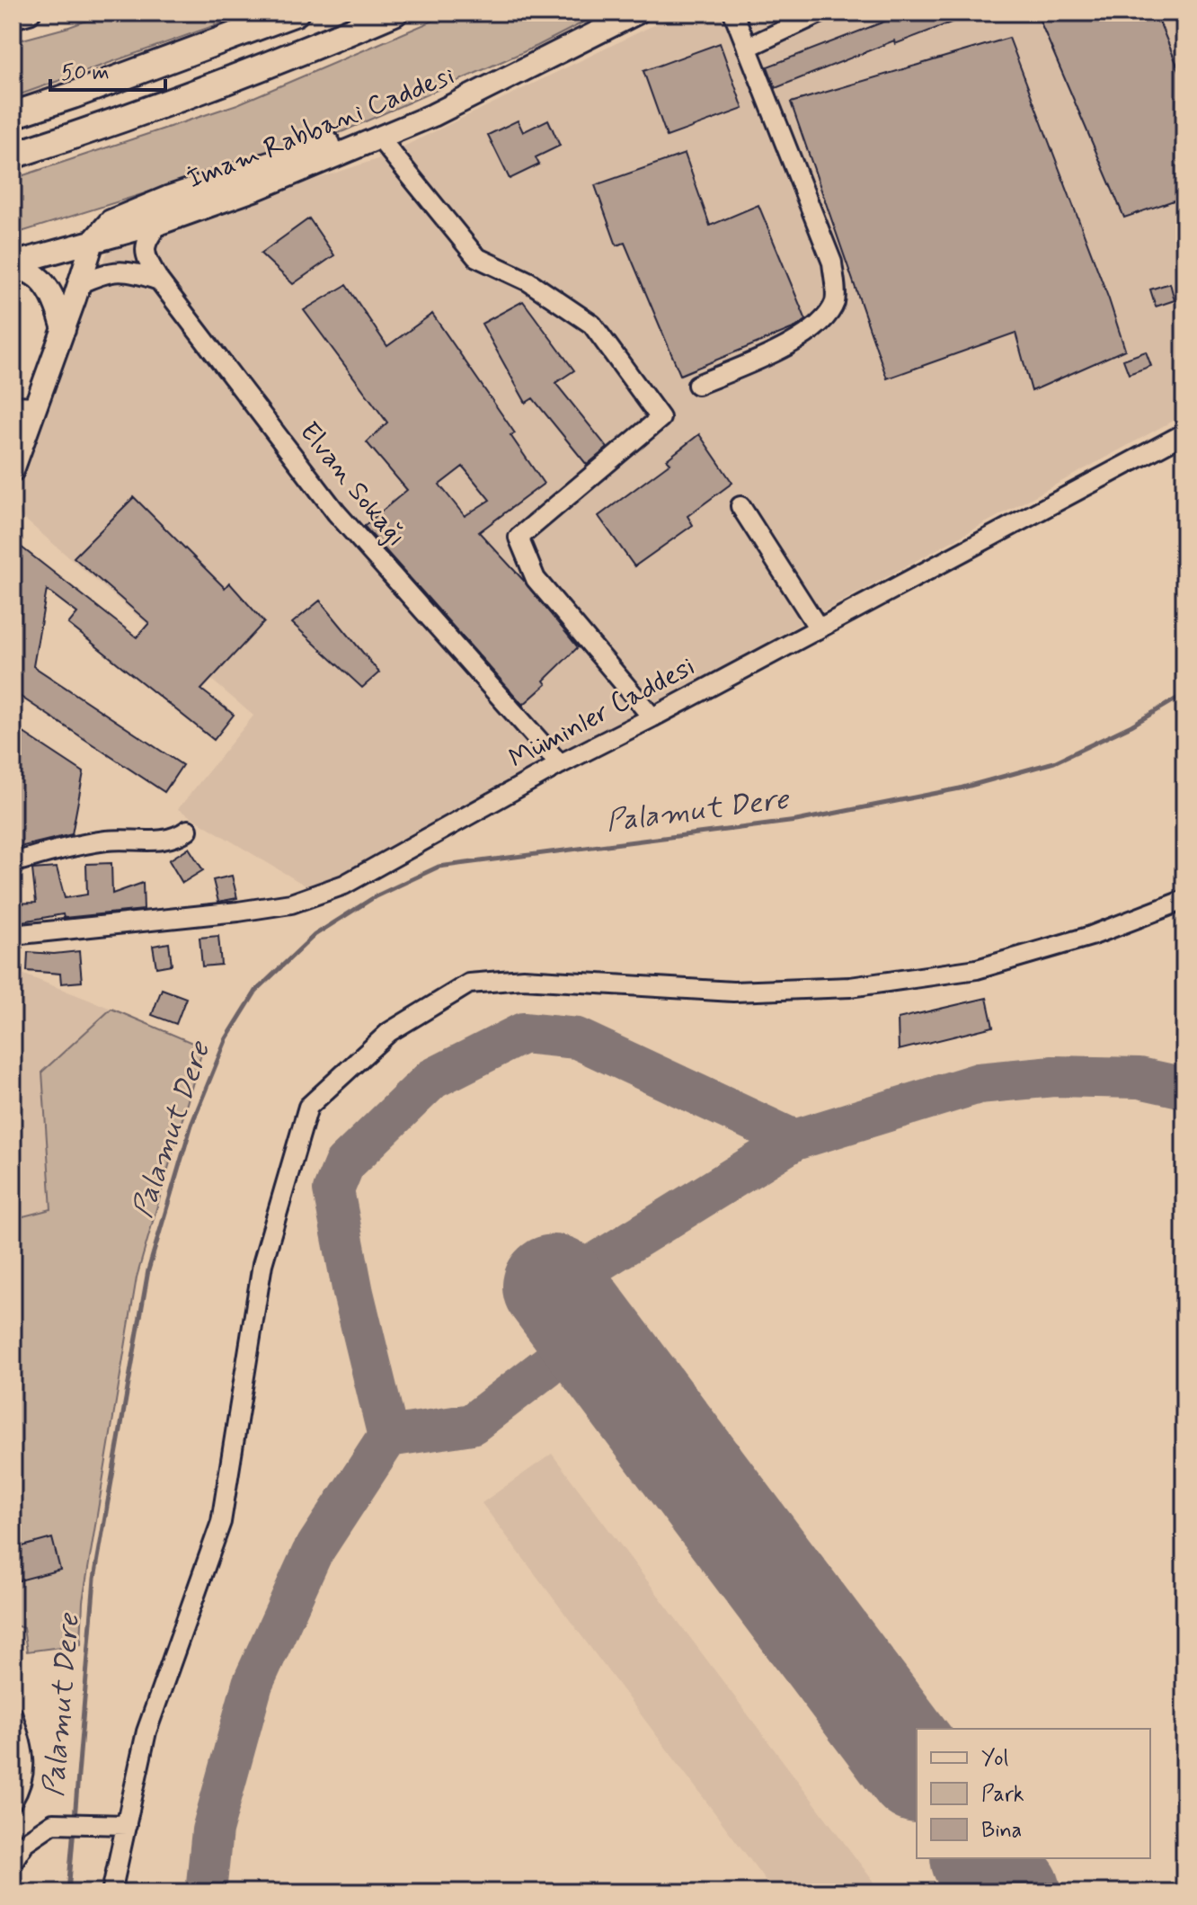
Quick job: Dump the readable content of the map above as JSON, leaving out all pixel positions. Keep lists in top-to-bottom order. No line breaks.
{"streets":{"main road":["İmam Rabbani Caddesi"],"street":["Elvan Sokağı","Müminler Caddesi"]},"crossings":[["İmam Rabbani Caddesi","Elvan Sokağı"],["Elvan Sokağı","Müminler Caddesi"]],"water":["Palamut Dere"],"legend":["Yol","Park","Bina"],"scale_bar":"50 m"}
